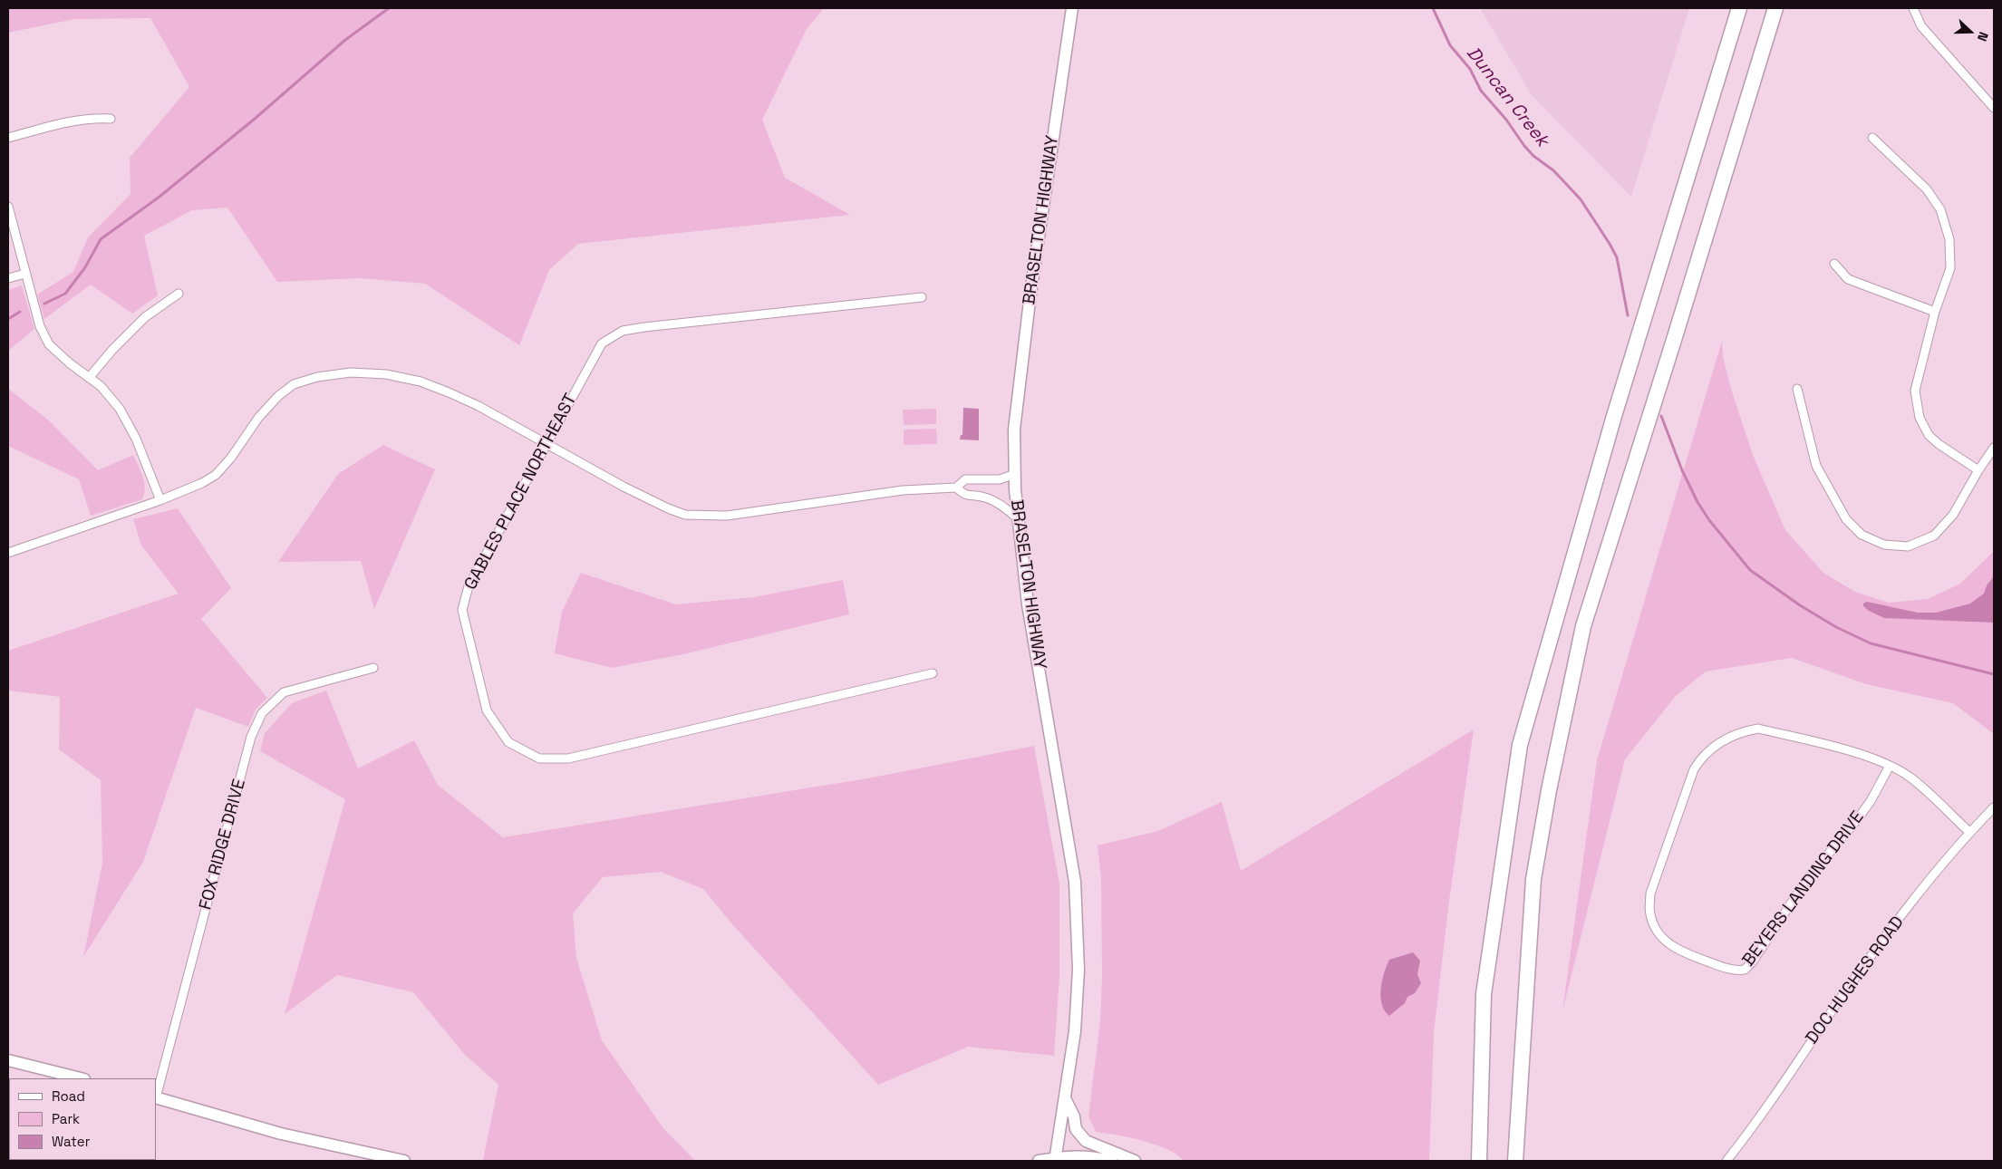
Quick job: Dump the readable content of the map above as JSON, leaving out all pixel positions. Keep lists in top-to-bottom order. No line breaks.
{"streets":{"main road":["BRASELTON HIGHWAY"],"street":["GABLES PLACE NORTHEAST","FOX RIDGE DRIVE","BEYERS LANDING DRIVE","DOC HUGHES ROAD"]},"crossings":[["BEYERS LANDING DRIVE","DOC HUGHES ROAD"]],"water":["Duncan Creek"],"legend":["Road","Park","Water"],"north":"right"}
